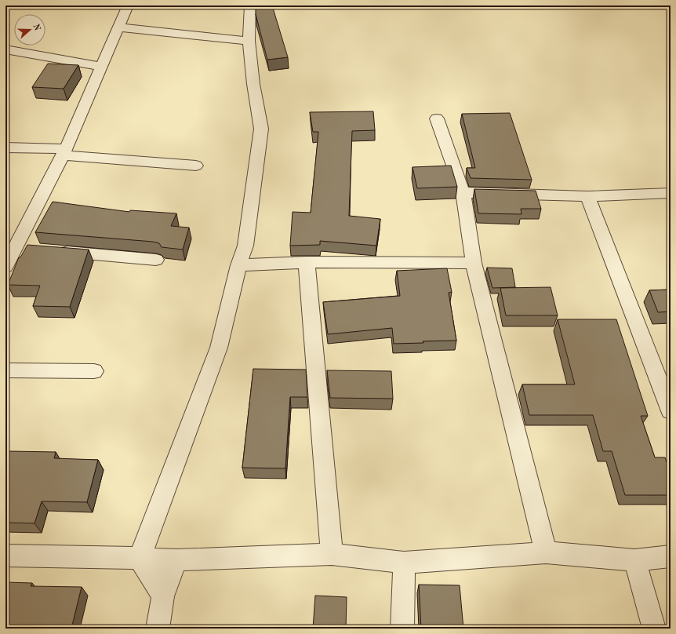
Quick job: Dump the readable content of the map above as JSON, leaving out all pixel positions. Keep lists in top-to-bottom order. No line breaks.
{"north":"right"}
